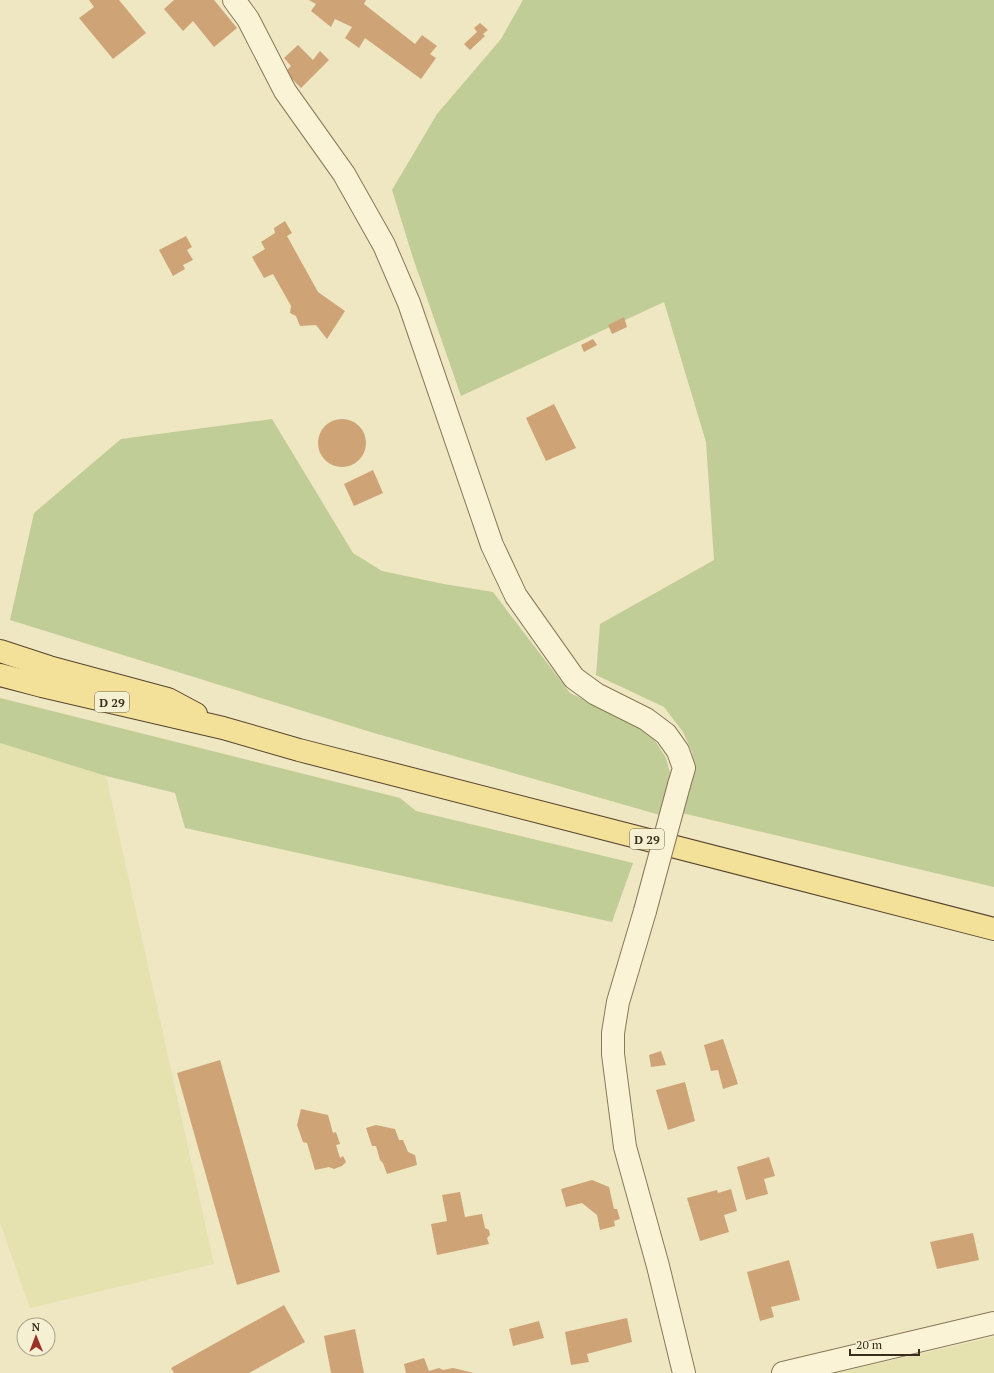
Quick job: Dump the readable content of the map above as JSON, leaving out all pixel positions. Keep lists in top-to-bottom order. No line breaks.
{"streets":{"main road":["D 29"]},"scale_bar":"20 m","north":"top"}
